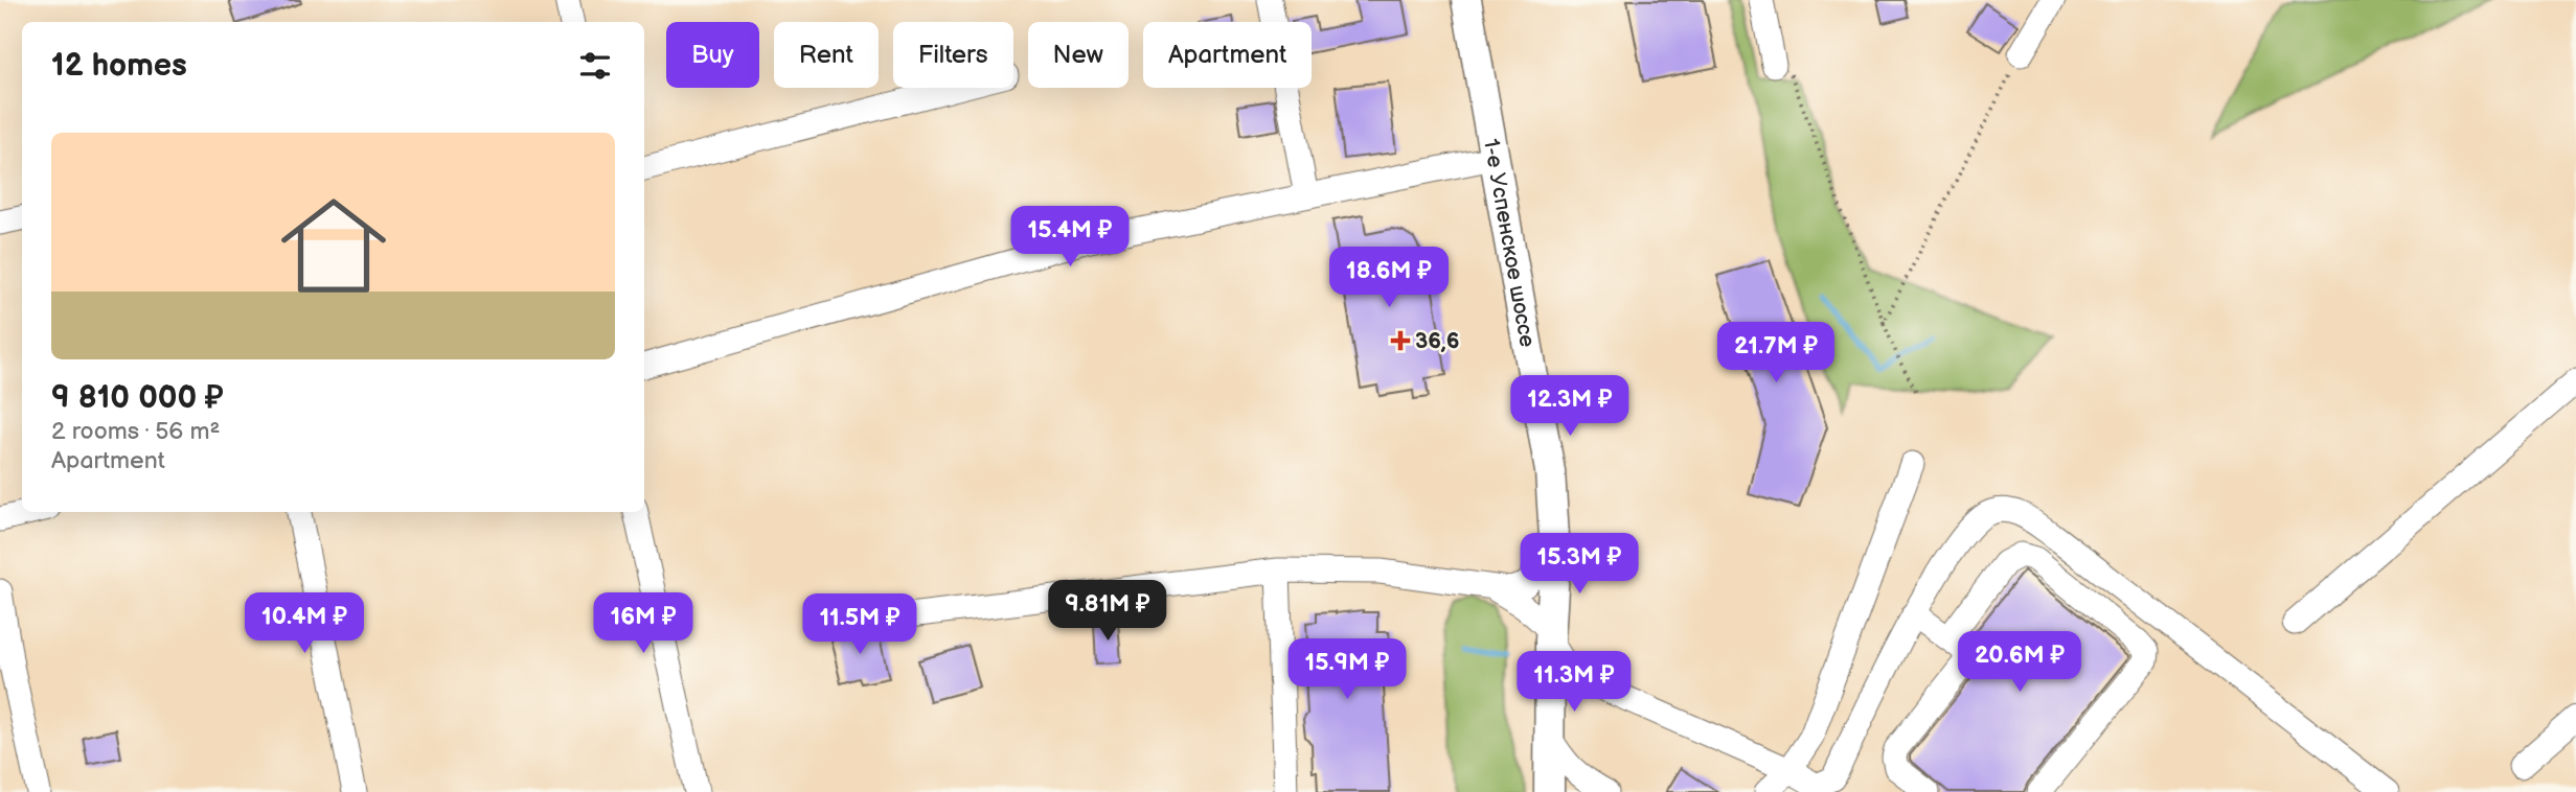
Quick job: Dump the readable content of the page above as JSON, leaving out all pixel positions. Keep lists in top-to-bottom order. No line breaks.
{"streets":{"main road":["1-е Успенское шоссе"]},"places":{"health":["36,6"]},"page":{"chip":["Buy","Rent","Filters","New","Apartment"],"heading":"12 homes","list":[{"name":"9 810 000 ₽","note":"2 rooms · 56 m² · Apartment"}],"price":["15.4M ₽","18.6M ₽","21.7M ₽","12.3M ₽","15.3M ₽","9.81M ₽","10.4M ₽","16M ₽","11.5M ₽","20.6M ₽","15.9M ₽","11.3M ₽"]}}
